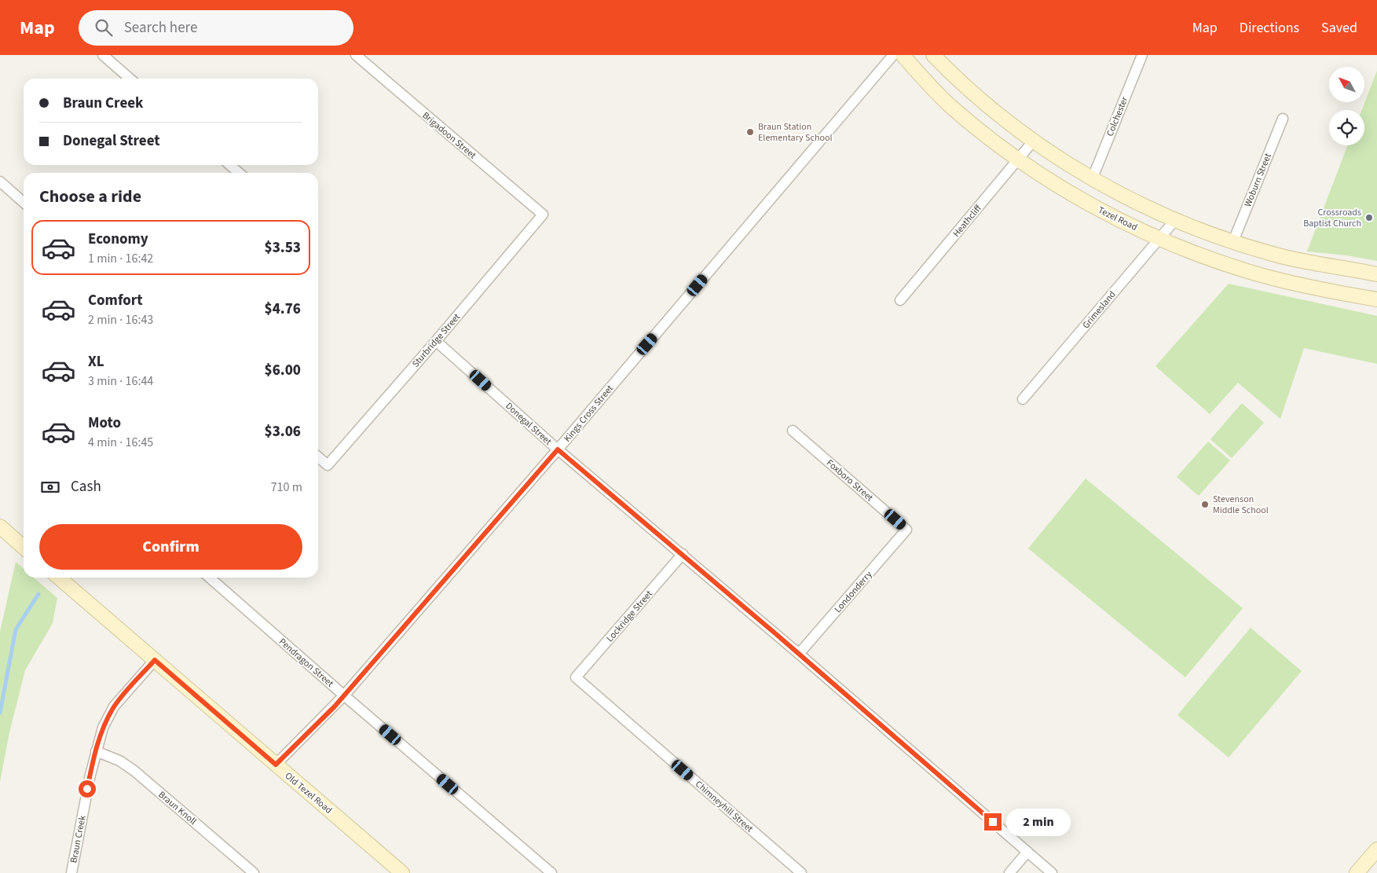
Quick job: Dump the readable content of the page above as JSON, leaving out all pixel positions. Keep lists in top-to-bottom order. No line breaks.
{"streets":{"main road":["Tezel Road","Old Tezel Road"],"street":["Colchester","Brigadoon Street","Woburn Street","Heathcliff","Grimesland","Sturbridge Street","Kings Cross Street","Donegal Street","Foxboro Street","Londonderry","Lockridge Street","Pendragon Street","Chimneyhill Street","Braun Knoll","Braun Creek"]},"crossings":[["Brigadoon Street","Sturbridge Street"],["Tezel Road","Heathcliff"],["Tezel Road","Grimesland"],["Sturbridge Street","Donegal Street"],["Kings Cross Street","Donegal Street"],["Kings Cross Street","Pendragon Street"],["Kings Cross Street","Old Tezel Road"],["Donegal Street","Londonderry"],["Donegal Street","Lockridge Street"],["Foxboro Street","Londonderry"],["Lockridge Street","Chimneyhill Street"],["Old Tezel Road","Braun Creek"],["Braun Knoll","Braun Creek"]],"places":["Braun Station Elementary School","Crossroads Baptist Church","Stevenson Middle School"],"north":"top left","page":{"header":"Map","search":"Search here","nav":["Map","Directions","Saved"],"banner":["Braun Creek","Donegal Street"],"heading":"Choose a ride","list":[{"name":"Economy","note":"1 min · 16:42","value":"$3.53"},{"name":"Comfort","note":"2 min · 16:43","value":"$4.76"},{"name":"XL","note":"3 min · 16:44","value":"$6.00"},{"name":"Moto","note":"4 min · 16:45","value":"$3.06"}],"pay":["Cash","710 m"],"buttons":"Confirm","bubble":"2 min"}}
